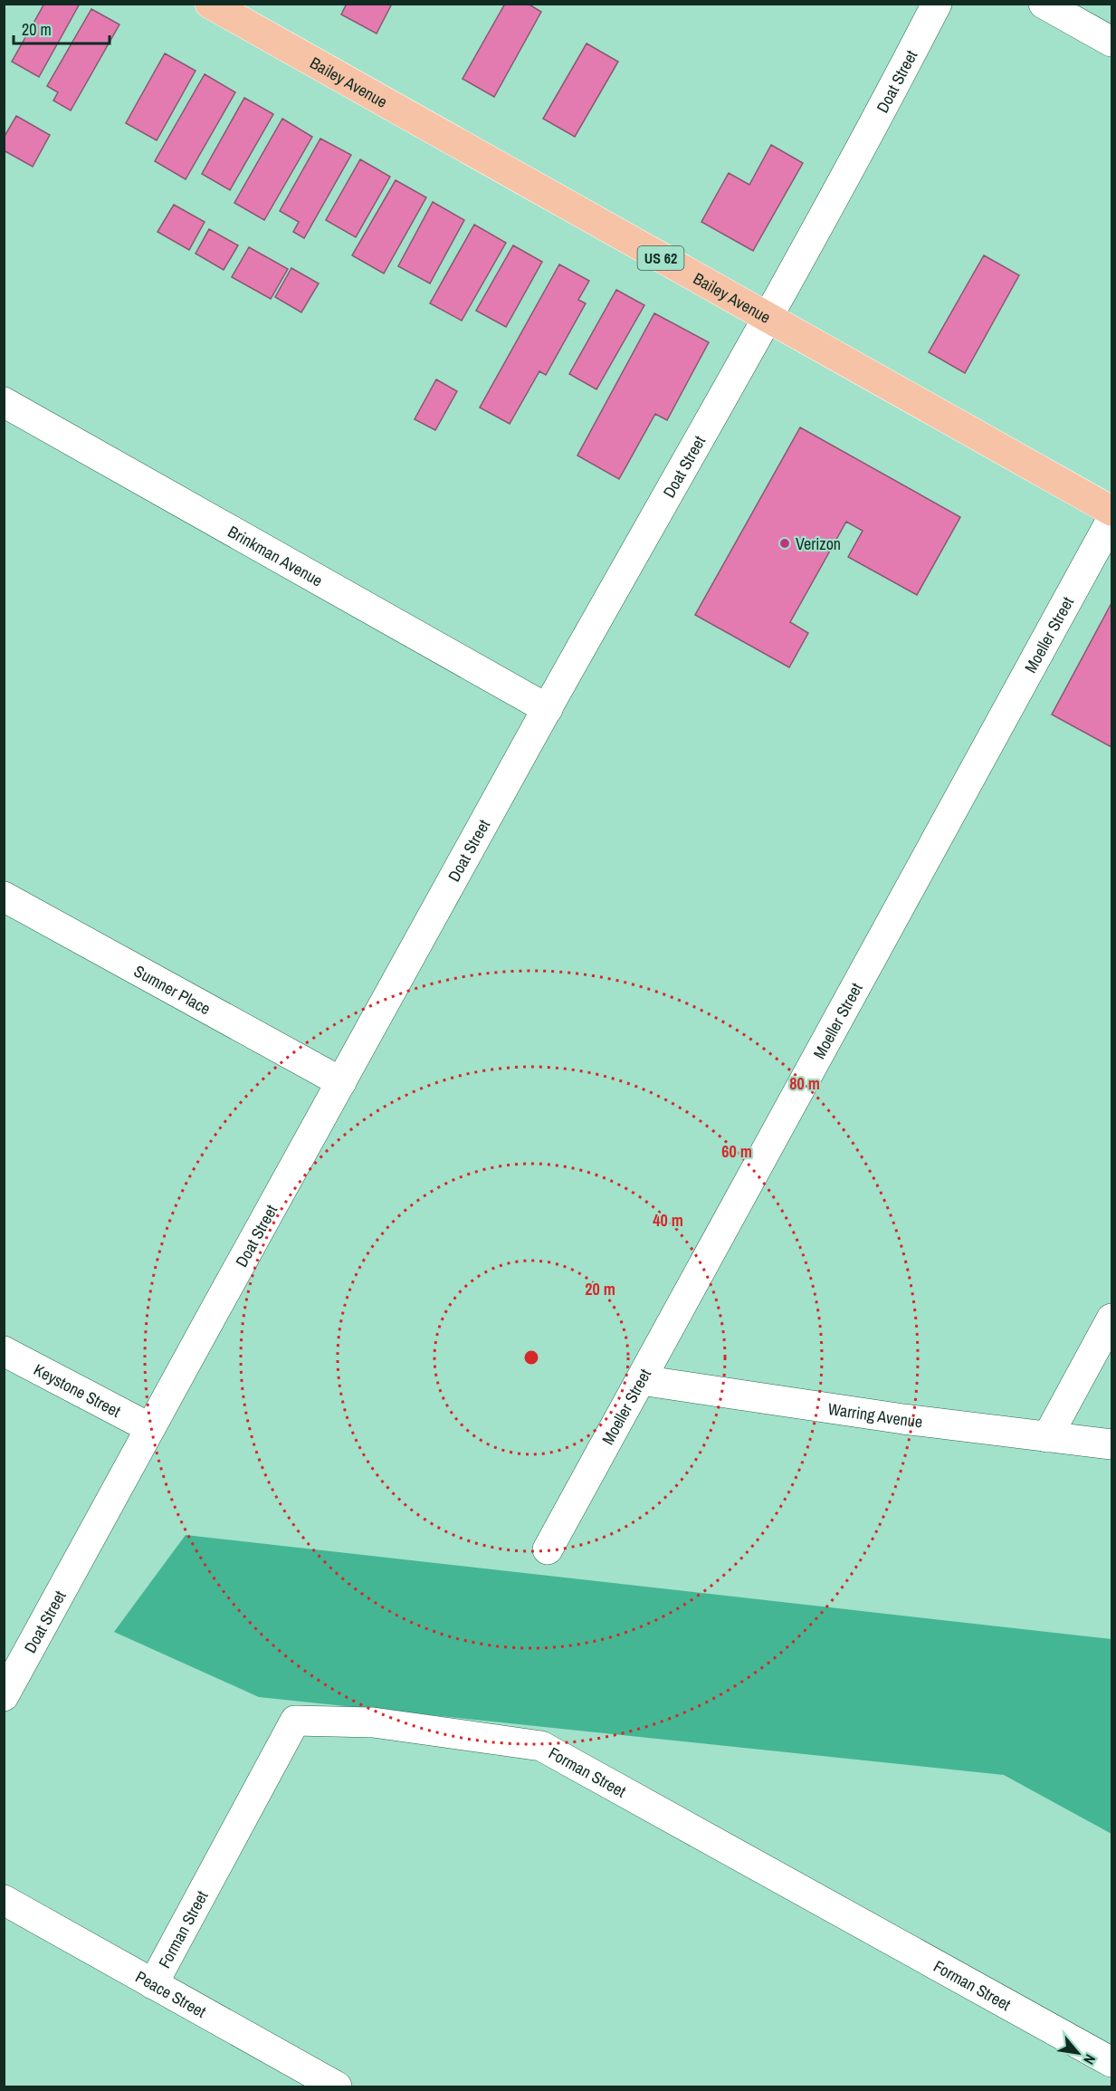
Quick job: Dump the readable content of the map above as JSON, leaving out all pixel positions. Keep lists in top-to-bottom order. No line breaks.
{"streets":{"main road":["Bailey Avenue","US 62"],"street":["Doat Street","Brinkman Avenue","Moeller Street","Sumner Place","Keystone Street","Warring Avenue","Forman Street","Peace Street"]},"crossings":[["Doat Street","Bailey Avenue"],["Doat Street","Brinkman Avenue"],["Doat Street","Sumner Place"],["Doat Street","Keystone Street"],["Moeller Street","Warring Avenue"],["Forman Street","Peace Street"]],"places":["Verizon"],"scale_bar":"20 m","north":"bottom right","rings":["80 m","60 m","40 m","20 m"]}
